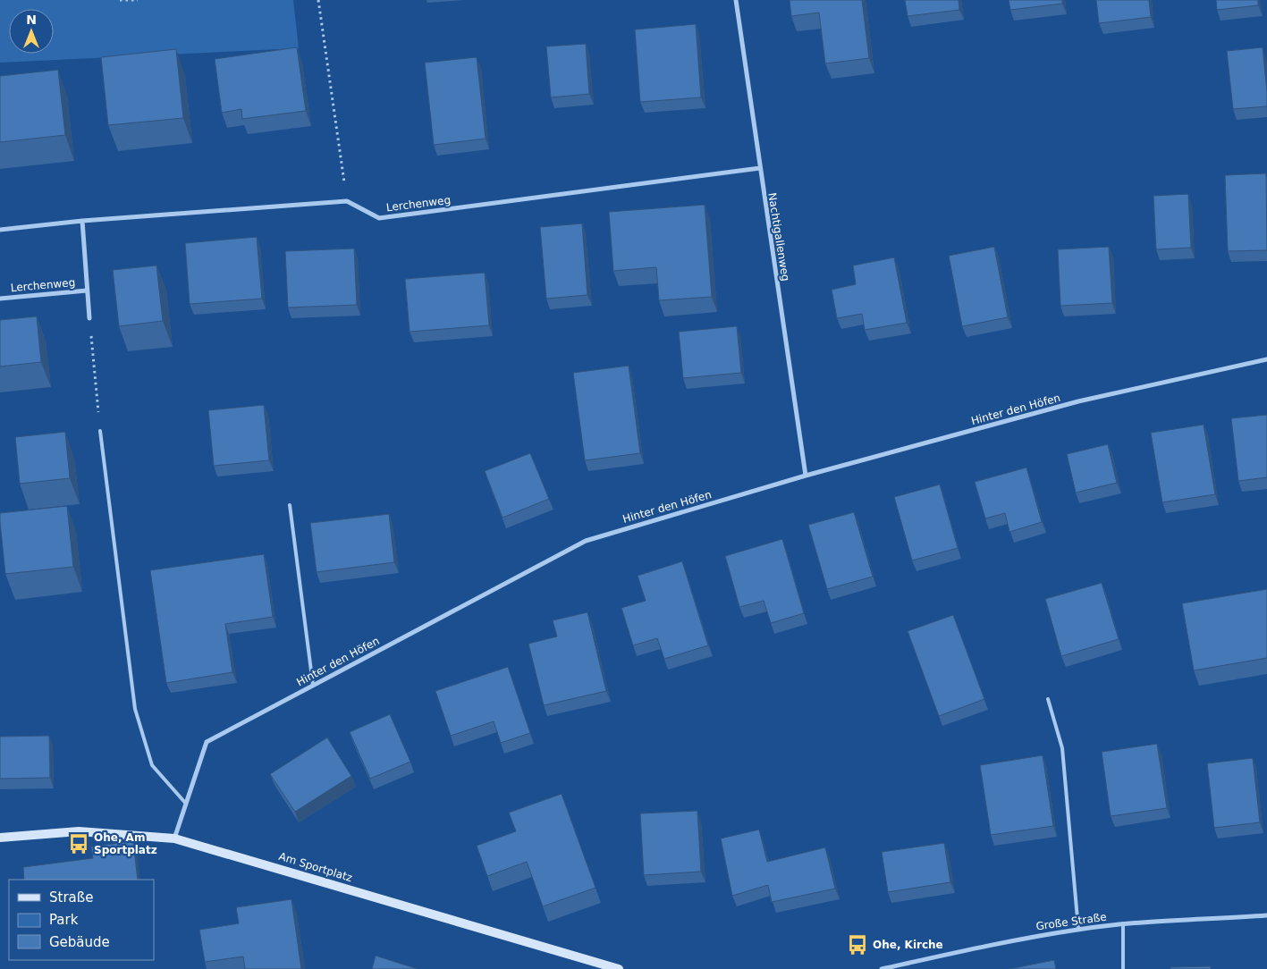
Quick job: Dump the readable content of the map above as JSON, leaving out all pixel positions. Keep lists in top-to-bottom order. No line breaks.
{"streets":{"street":["Lerchenweg","Nachtigallenweg","Hinter den Höfen","Am Sportplatz","Große Straße"]},"crossings":[["Lerchenweg","Nachtigallenweg"],["Nachtigallenweg","Hinter den Höfen"],["Hinter den Höfen","Am Sportplatz"]],"places":{"bus stop":["Ohe, Am Sportplatz","Ohe, Kirche"]},"legend":["Straße","Park","Gebäude"],"north":"top"}
